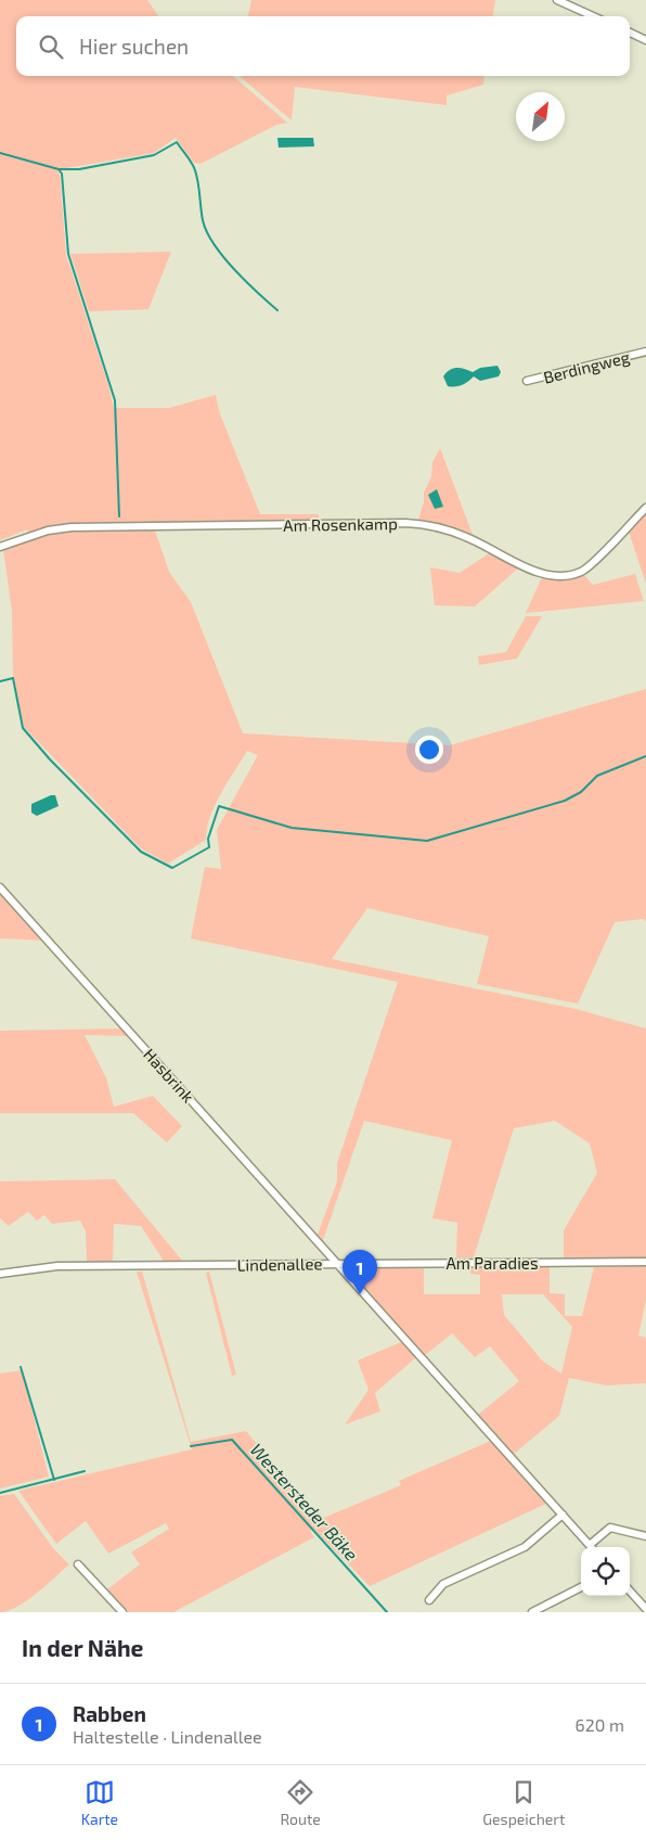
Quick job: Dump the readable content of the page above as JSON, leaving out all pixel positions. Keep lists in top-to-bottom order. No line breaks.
{"streets":{"street":["Berdingweg","Am Rosenkamp","Hasbrink","Am Paradies","Lindenallee"]},"crossings":[["Hasbrink","Am Paradies"],["Hasbrink","Lindenallee"],["Am Paradies","Lindenallee"]],"water":["Westersteder Bäke"],"north":"top right","page":{"search":"Hier suchen","pins":"1","heading":"In der Nähe","list":[{"mark":"1","name":"Rabben","note":"Haltestelle · Lindenallee","value":"620 m"}],"nav":["Karte","Route","Gespeichert"]}}
